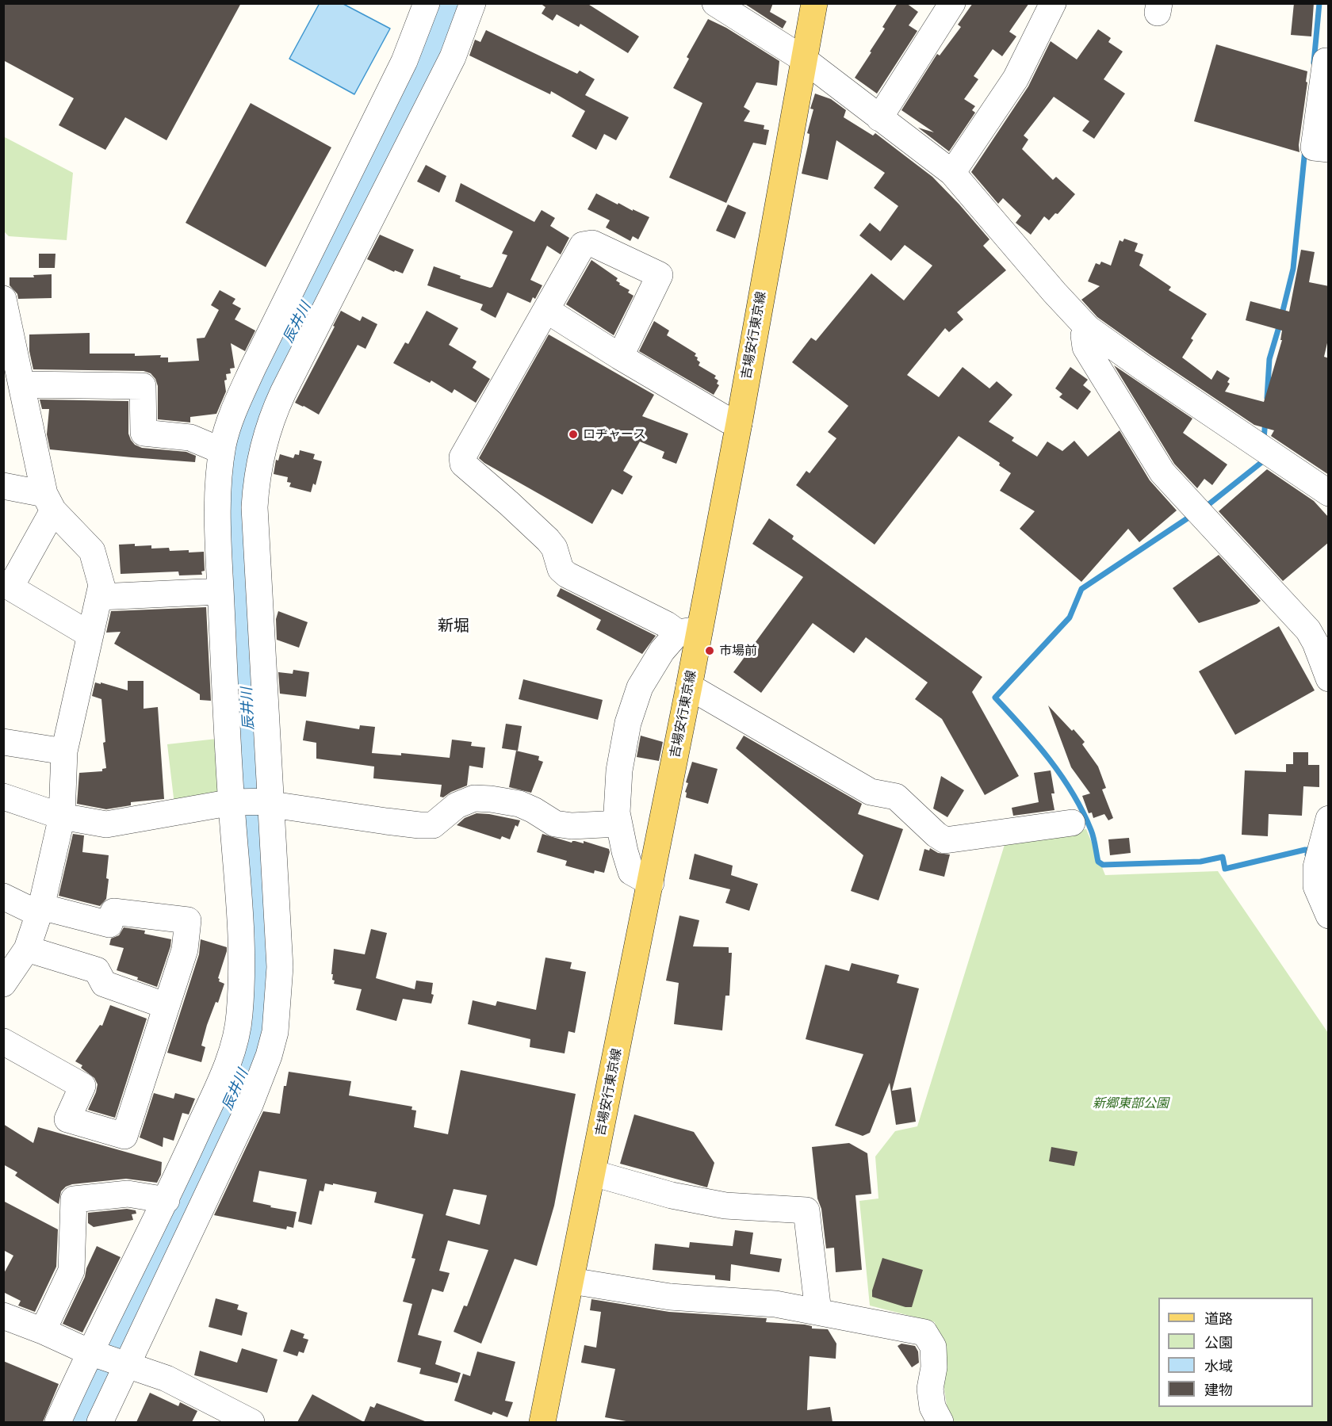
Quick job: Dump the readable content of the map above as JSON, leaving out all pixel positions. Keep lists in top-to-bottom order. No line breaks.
{"streets":{"main road":["吉場安行東京線"]},"districts":["新堀"],"water":["辰井川"],"parks":["新郷東部公園"],"places":["ロヂャース","市場前"],"legend":["道路","公園","水域","建物"]}
